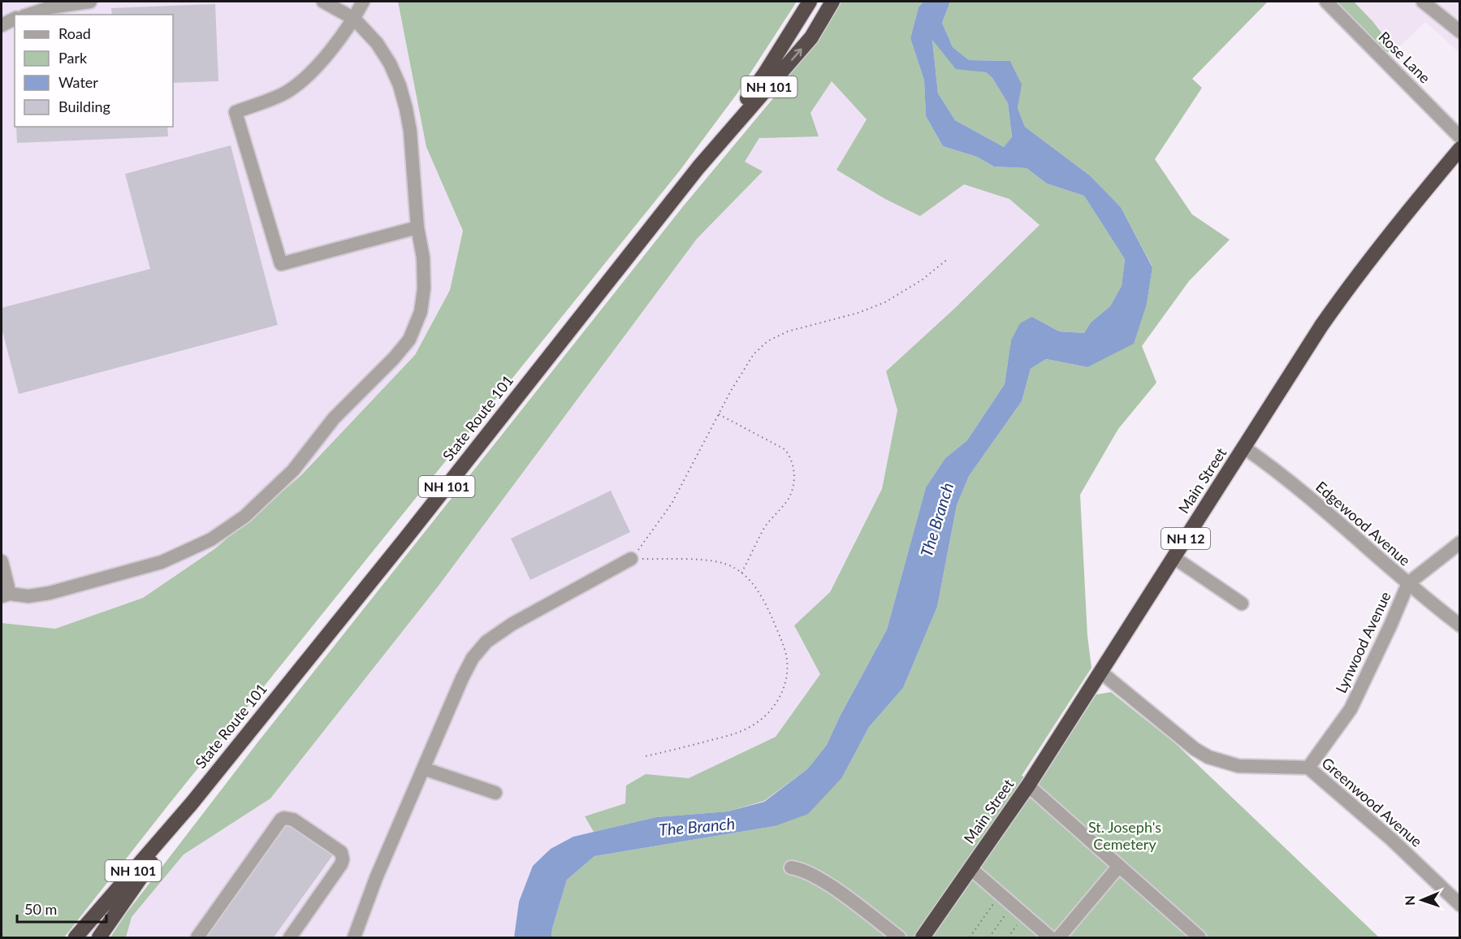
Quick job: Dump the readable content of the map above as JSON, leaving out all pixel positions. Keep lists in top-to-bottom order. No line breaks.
{"streets":{"highway":["NH 101","State Route 101","Main Street","NH 12"],"street":["Rose Lane","Edgewood Avenue","Lynwood Avenue","Greenwood Avenue"]},"crossings":[["Main Street","Edgewood Avenue"],["Main Street","Greenwood Avenue"],["Edgewood Avenue","Lynwood Avenue"],["Lynwood Avenue","Greenwood Avenue"]],"water":["The Branch"],"parks":["St. Joseph's Cemetery"],"legend":["Road","Park","Water","Building"],"scale_bar":"50 m","north":"left"}
